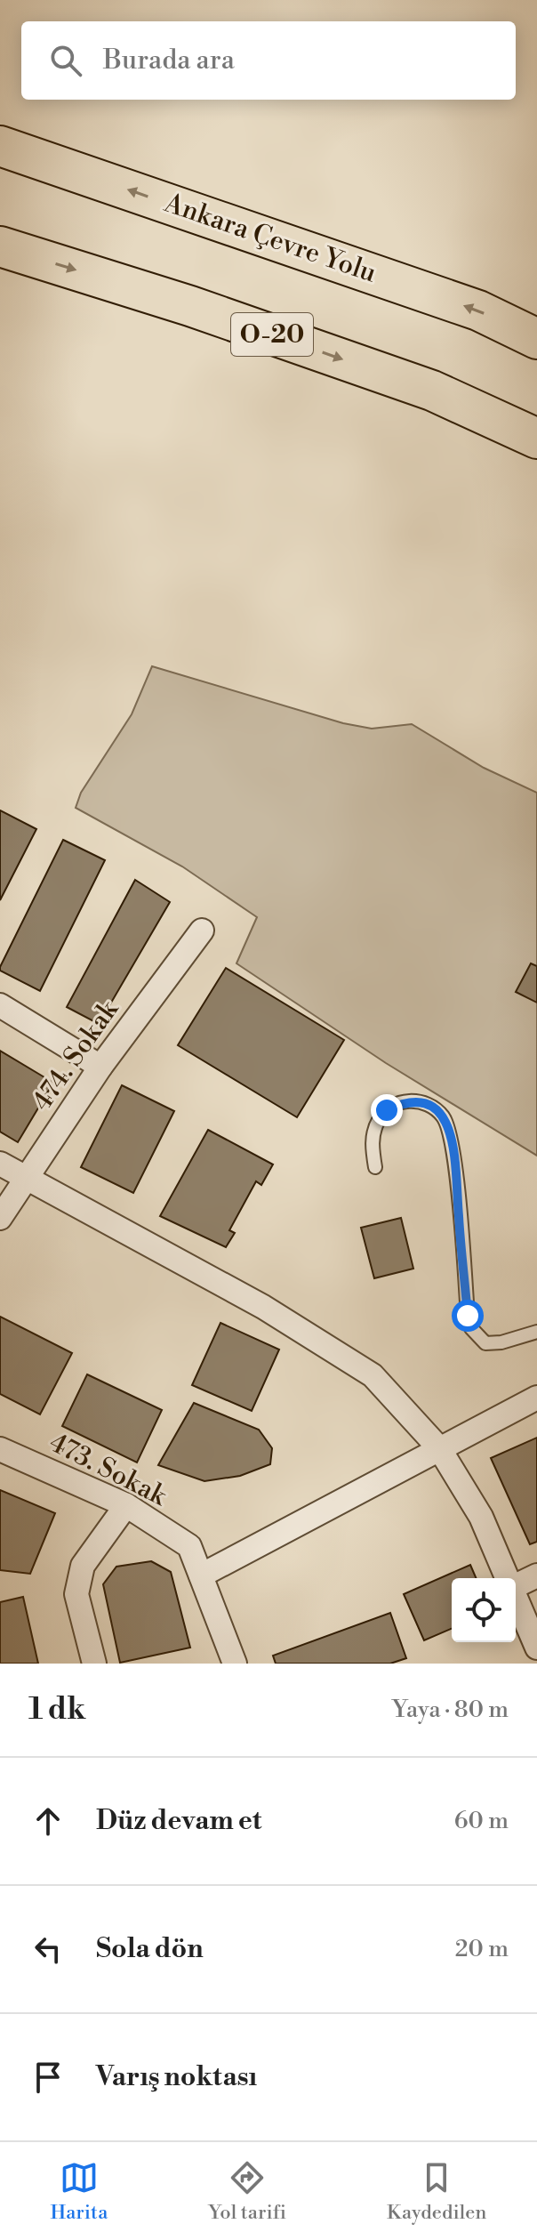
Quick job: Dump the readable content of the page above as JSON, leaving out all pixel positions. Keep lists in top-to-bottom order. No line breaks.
{"streets":{"highway":["Ankara Çevre Yolu","O-20"],"street":["474. Sokak","473. Sokak"]},"page":{"search":"Burada ara","heading":["1 dk","Yaya · 80 m"],"list":[["Düz devam et","60 m"],["Sola dön","20 m"],"Varış noktası"],"nav":["Harita","Yol tarifi","Kaydedilen"]}}
